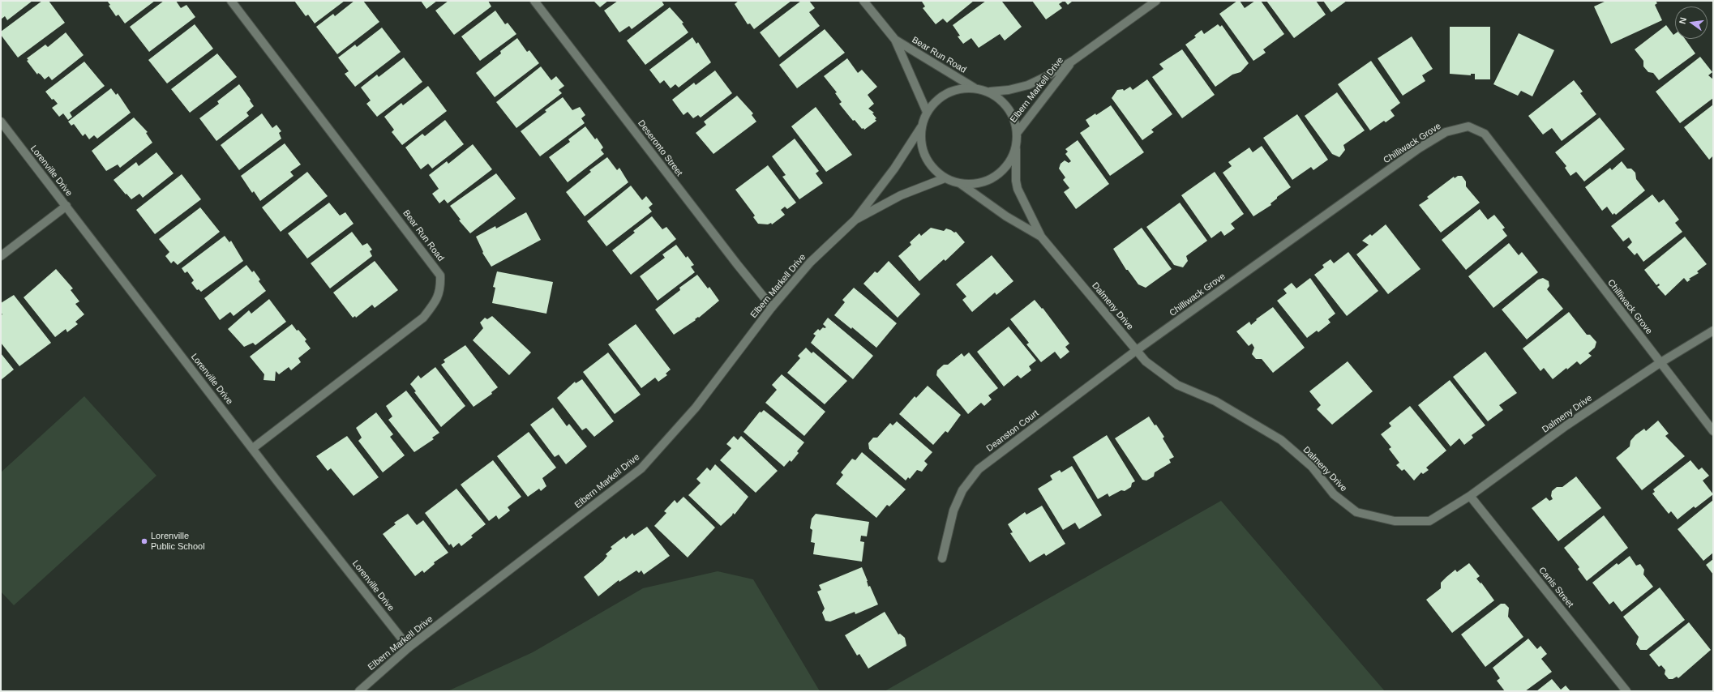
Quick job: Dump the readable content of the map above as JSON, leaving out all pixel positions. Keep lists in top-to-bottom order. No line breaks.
{"streets":{"street":["Bear Run Road","Elbern Markell Drive","Chilliwack Grove","Deseronto Street","Lorenville Drive","Dalmeny Drive","Deanston Court","Canis Street"]},"crossings":[["Bear Run Road","Elbern Markell Drive"],["Bear Run Road","Lorenville Drive"],["Bear Run Road","Dalmeny Drive"],["Elbern Markell Drive","Deseronto Street"],["Elbern Markell Drive","Lorenville Drive"],["Elbern Markell Drive","Dalmeny Drive"],["Chilliwack Grove","Dalmeny Drive"],["Chilliwack Grove","Deanston Court"],["Dalmeny Drive","Deanston Court"],["Dalmeny Drive","Canis Street"]],"places":["Lorenville Public School"],"north":"left"}
